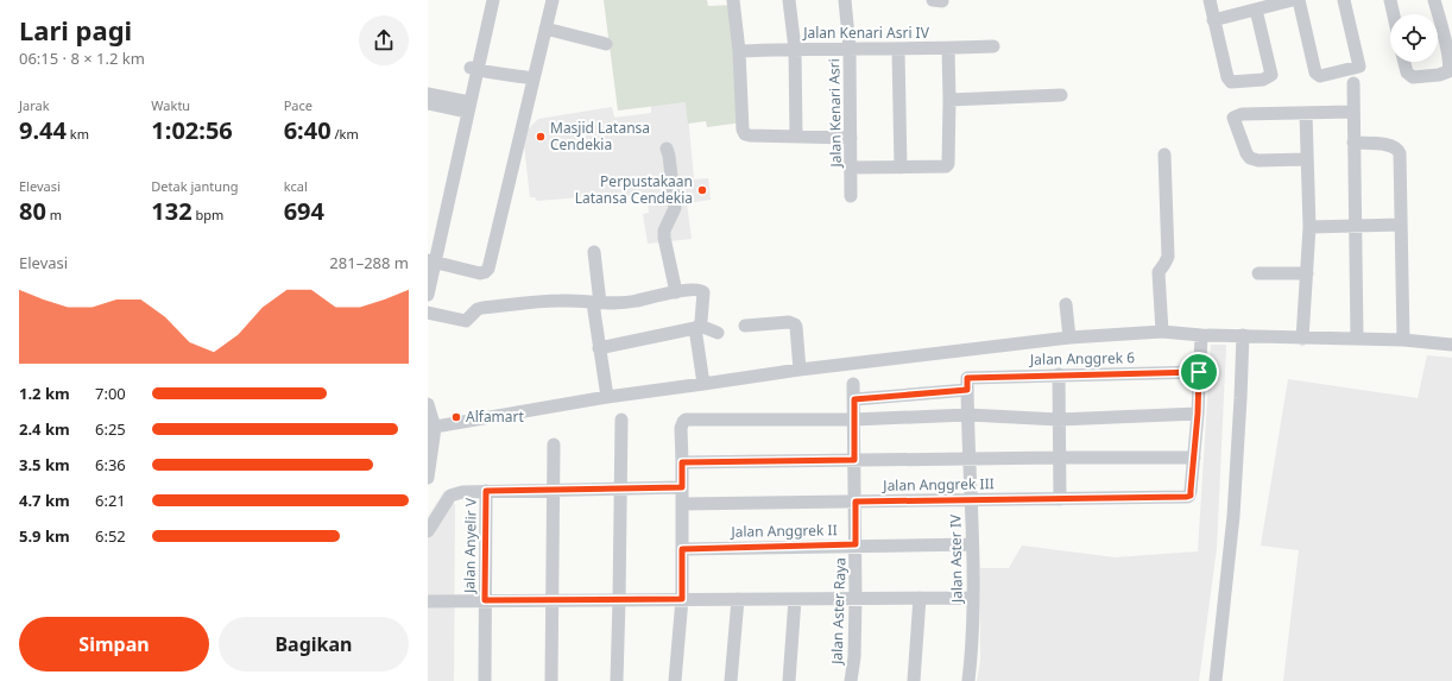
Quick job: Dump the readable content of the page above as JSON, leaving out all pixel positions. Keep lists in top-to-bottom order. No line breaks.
{"streets":{"street":["Jalan Kenari Asri IV","Jalan Kenari Asri","Jalan Anggrek 6","Jalan Anggrek III","Jalan Anggrek II","Jalan Anyelir V","Jalan Aster IV","Jalan Aster Raya"]},"crossings":[["Jalan Kenari Asri IV","Jalan Kenari Asri"],["Jalan Anggrek 6","Jalan Aster IV"],["Jalan Anggrek 6","Jalan Aster Raya"],["Jalan Anggrek III","Jalan Aster IV"],["Jalan Anggrek III","Jalan Aster Raya"],["Jalan Anggrek II","Jalan Aster IV"],["Jalan Anggrek II","Jalan Aster Raya"]],"places":["Masjid Latansa Cendekia","Perpustakaan Latansa Cendekia","Alfamart"],"page":{"heading":["Lari pagi","06:15 · 8 × 1.2 km"],"stats":[["Jarak","9.44 km"],["Waktu","1:02:56"],["Pace","6:40 /km"],["Elevasi","80 m"],["Detak jantung","132 bpm"],["kcal","694"]],"chart":["Elevasi","281–288 m"],"list":[{"name":"1.2 km","note":"7:00"},{"name":"2.4 km","note":"6:25"},{"name":"3.5 km","note":"6:36"},{"name":"4.7 km","note":"6:21"},{"name":"5.9 km","note":"6:52"}],"buttons":["Simpan","Bagikan"]}}
